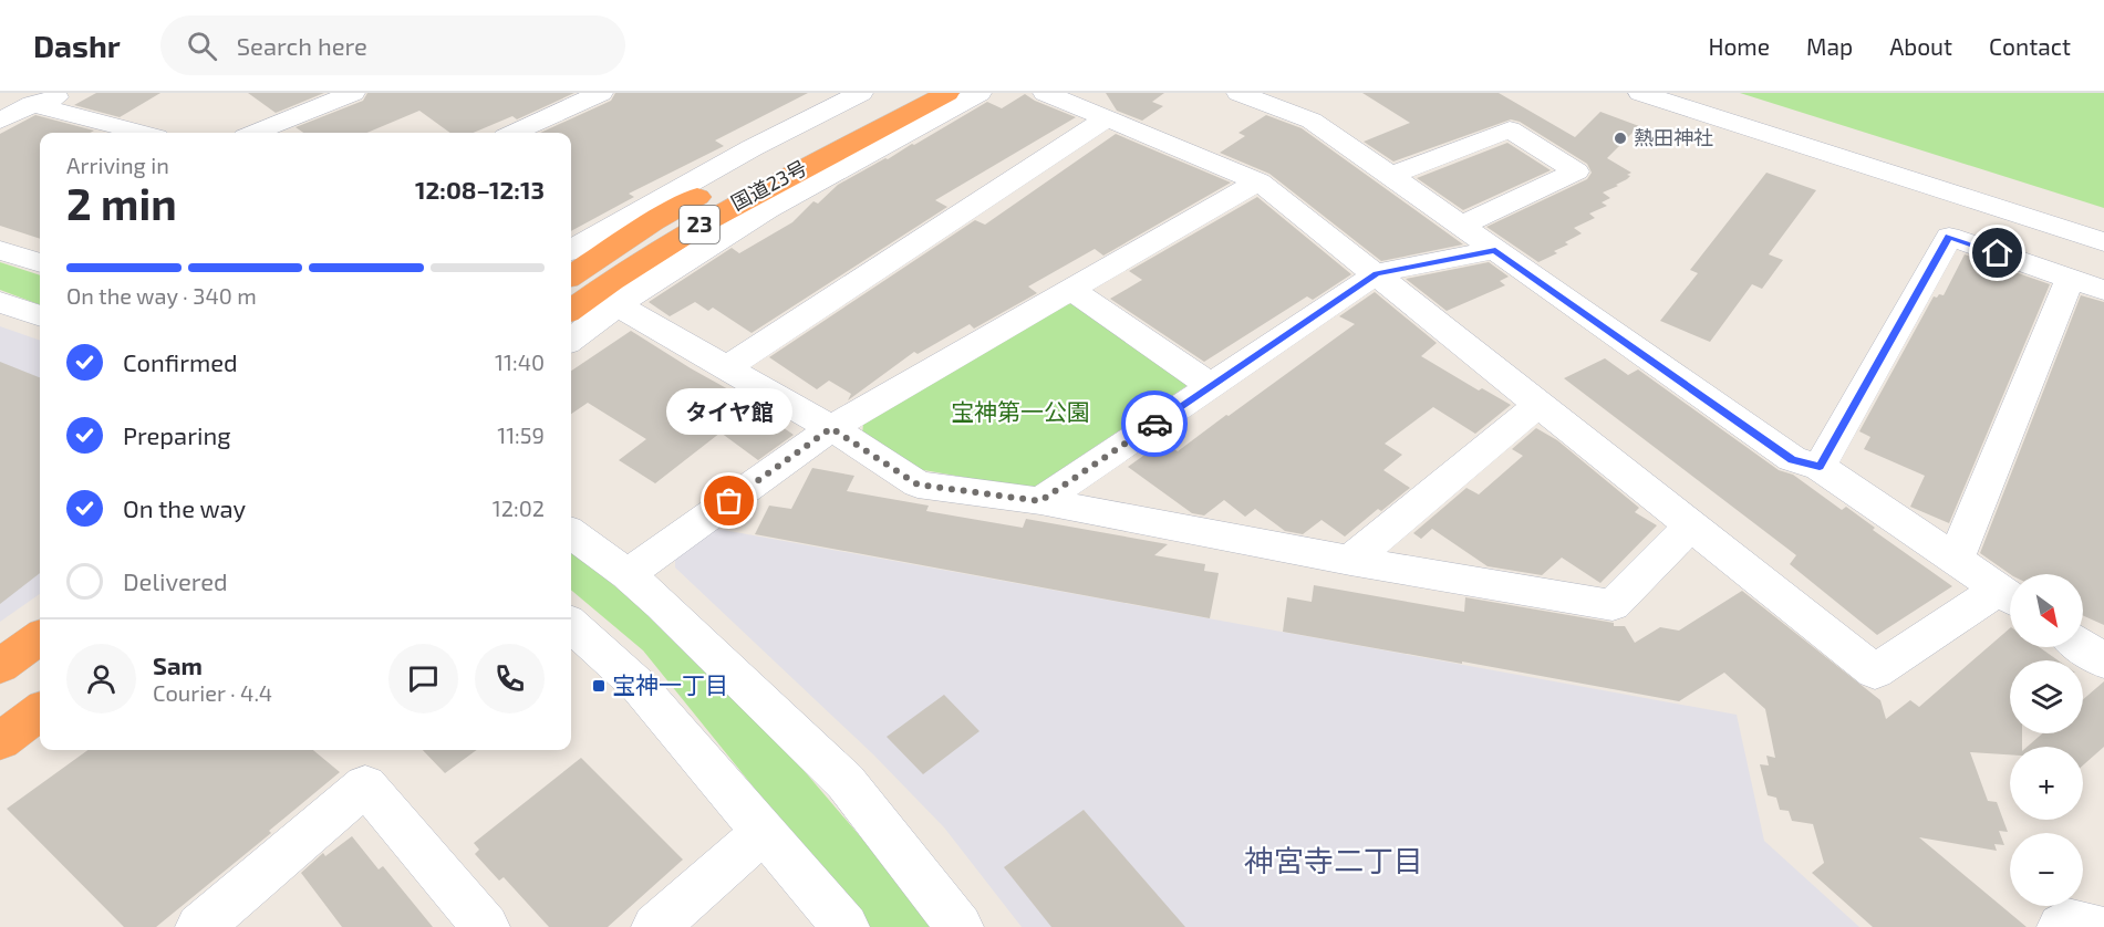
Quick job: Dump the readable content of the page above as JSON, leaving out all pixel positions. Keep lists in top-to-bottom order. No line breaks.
{"streets":{"highway":["国道23号","23"]},"districts":["神宮寺二丁目"],"parks":["宝神第一公園"],"places":{"other":["熱田神社","タイヤ館"],"transit":["宝神一丁目"]},"north":"bottom right","page":{"header":"Dashr","search":"Search here","nav":["Home","Map","About","Contact"],"heading":["2 min","Arriving in","12:08–12:13"],"panel":["Sam","Courier · 4.4"],"bar":"On the way · 340 m","list":[["Confirmed","11:40"],["Preparing","11:59"],["On the way","12:02"],"Delivered"],"bubble":"タイヤ館","map_buttons":["+","−"]}}
